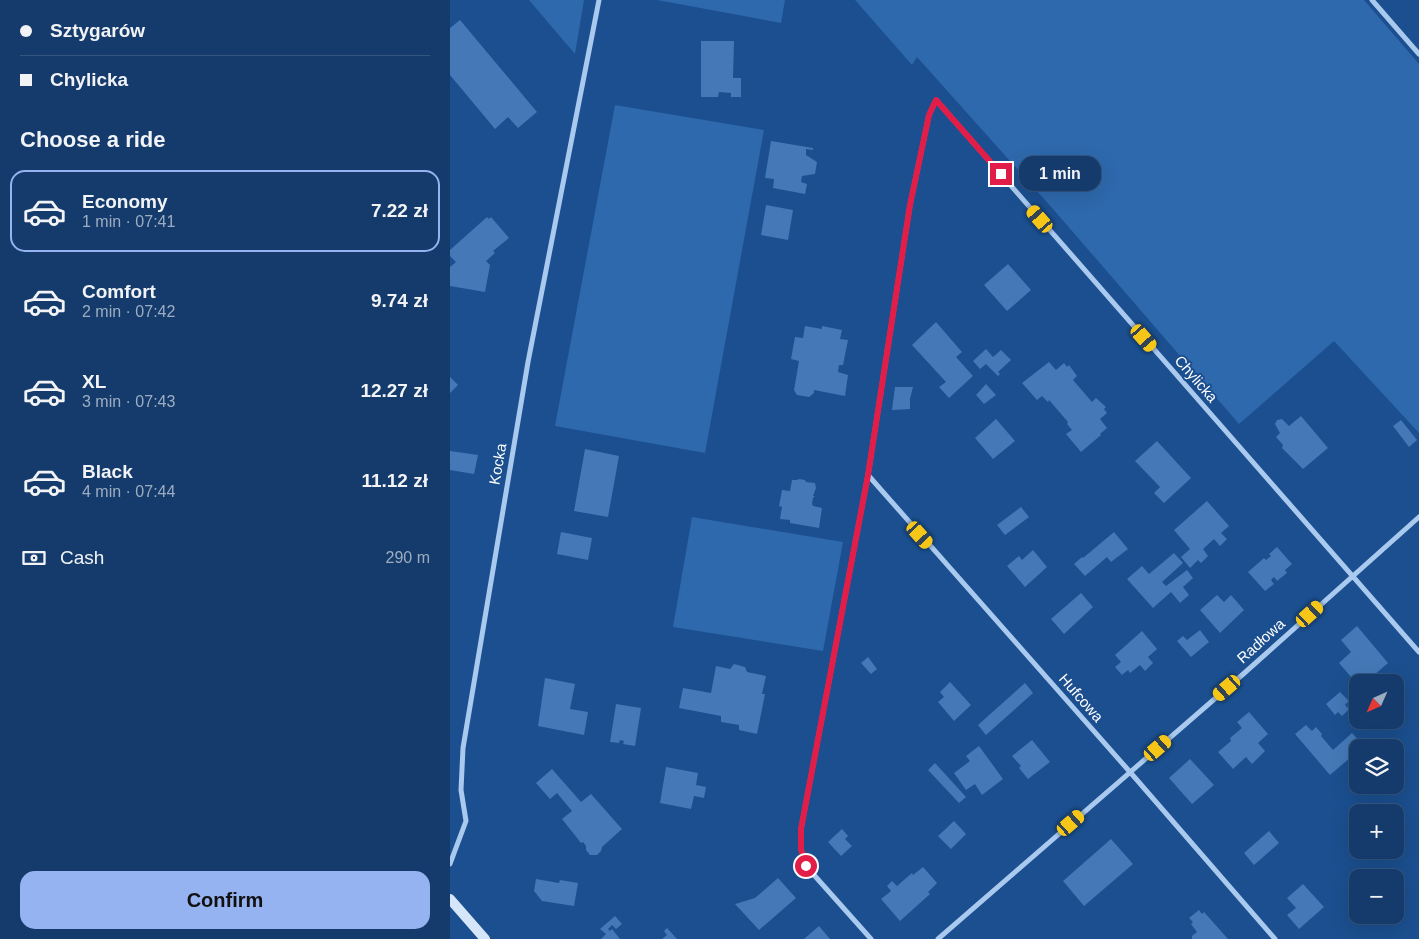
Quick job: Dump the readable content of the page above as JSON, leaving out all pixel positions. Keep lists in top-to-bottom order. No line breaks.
{"streets":{"street":["Chylicka","Kocka","Radłowa","Hufcowa"]},"crossings":[["Chylicka","Radłowa"],["Chylicka","Hufcowa"],["Radłowa","Hufcowa"]],"north":"bottom left","page":{"banner":["Sztygarów","Chylicka"],"heading":"Choose a ride","bubble":"1 min","list":[{"name":"Economy","note":"1 min · 07:41","value":"7.22 zł"},{"name":"Comfort","note":"2 min · 07:42","value":"9.74 zł"},{"name":"XL","note":"3 min · 07:43","value":"12.27 zł"},{"name":"Black","note":"4 min · 07:44","value":"11.12 zł"}],"pay":["Cash","290 m"],"map_buttons":["+","−"],"buttons":"Confirm"}}
